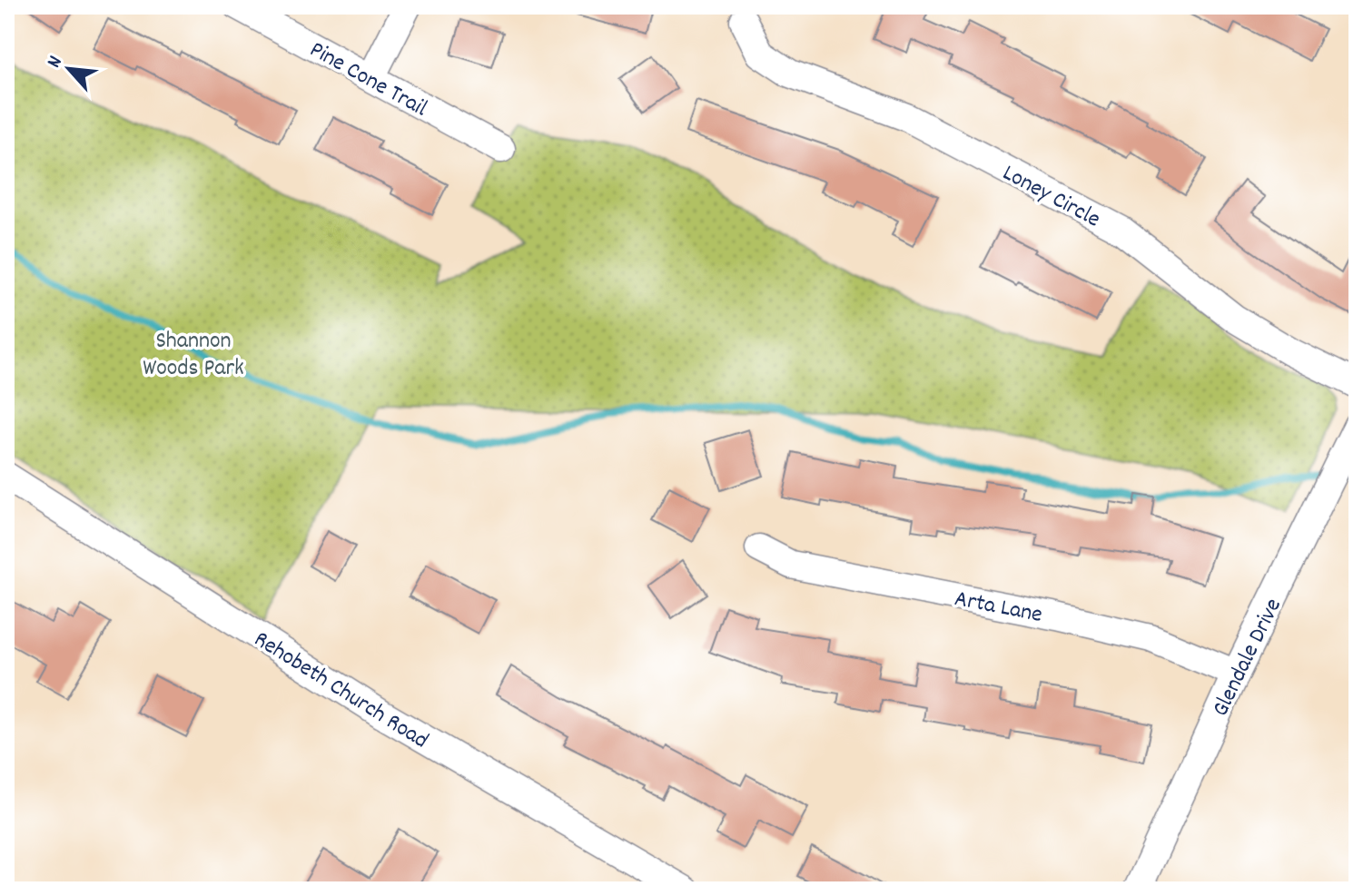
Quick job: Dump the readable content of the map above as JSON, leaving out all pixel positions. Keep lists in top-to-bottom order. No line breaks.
{"streets":{"street":["Pine Cone Trail","Loney Circle","Arta Lane","Glendale Drive","Rehobeth Church Road"]},"crossings":[["Arta Lane","Glendale Drive"]],"parks":["Shannon Woods Park"],"north":"top left"}
